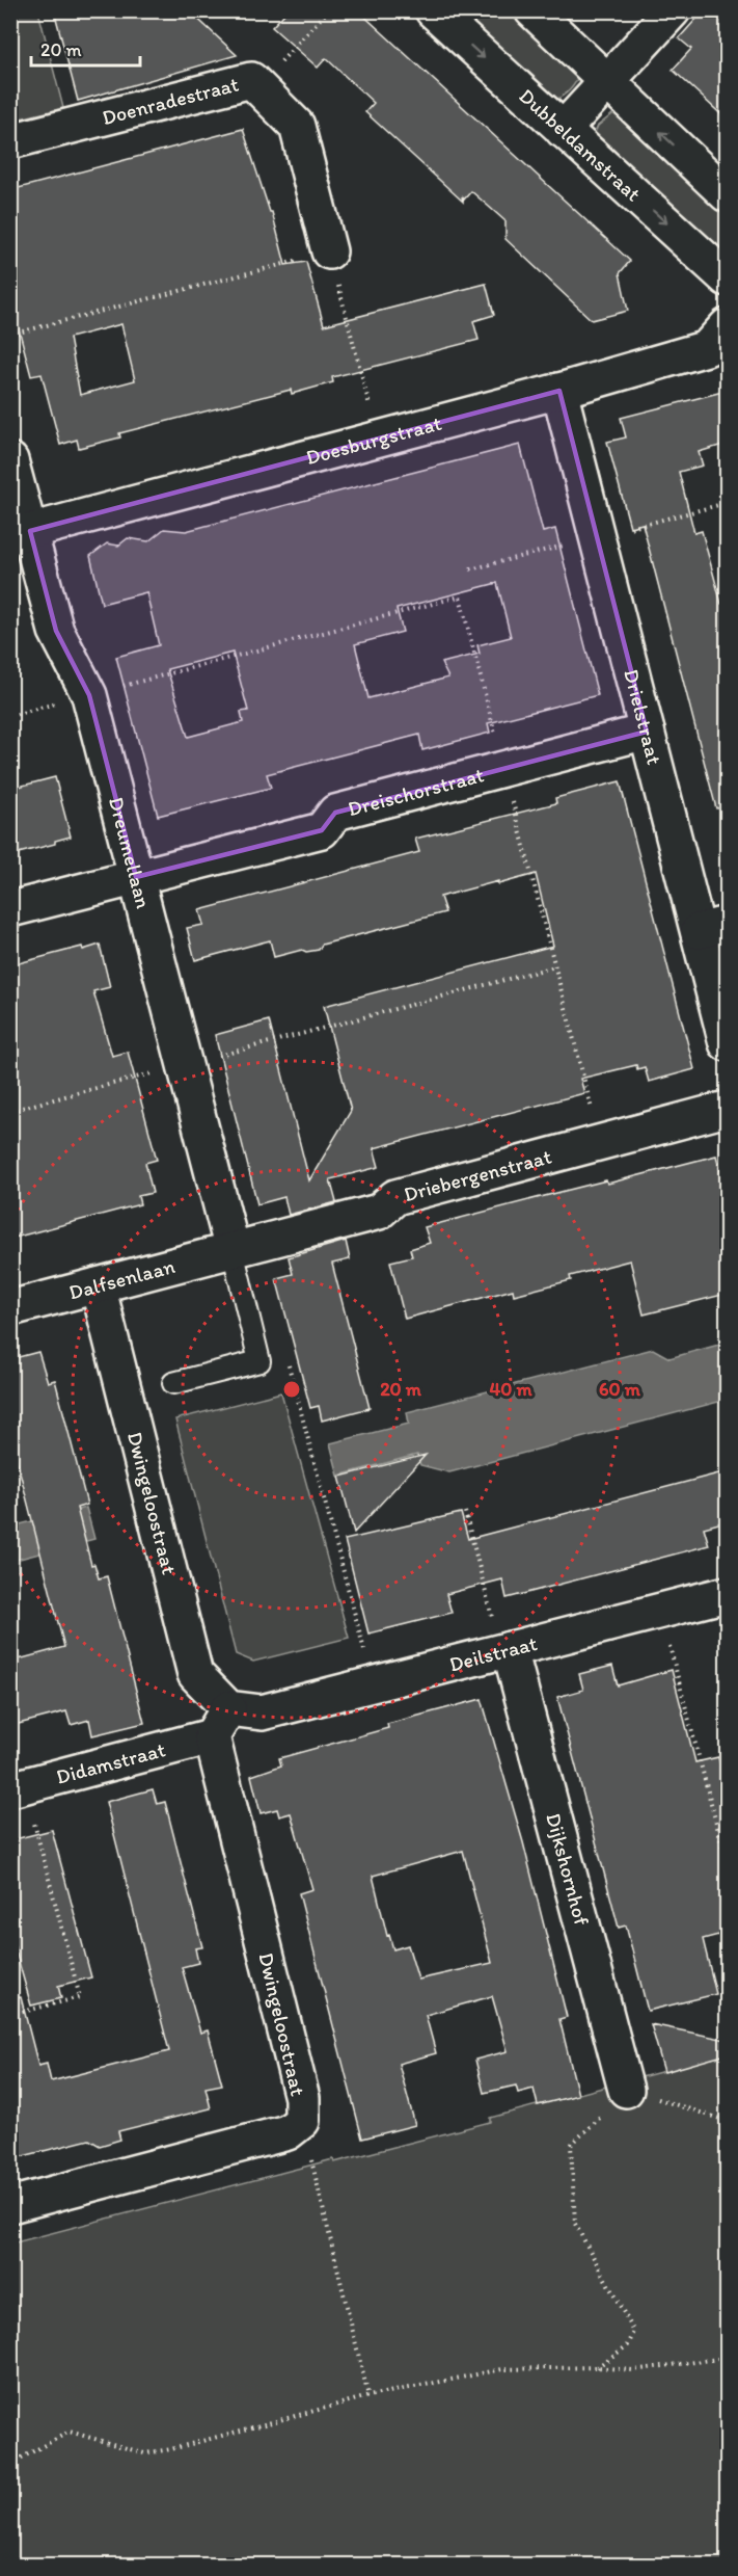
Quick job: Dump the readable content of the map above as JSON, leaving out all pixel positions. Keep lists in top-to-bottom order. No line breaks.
{"streets":{"street":["Doenradestraat","Dubbeldamstraat","Doesburgstraat","Drielstraat","Dreischorstraat","Dreumellaan","Driebergenstraat","Dalfsenlaan","Dwingeloostraat","Deilstraat","Didamstraat","Dijkshornhof"]},"crossings":[["Doesburgstraat","Drielstraat"],["Doesburgstraat","Dreumellaan"],["Drielstraat","Dreischorstraat"],["Dreischorstraat","Dreumellaan"],["Dreumellaan","Driebergenstraat"],["Dreumellaan","Dalfsenlaan"],["Driebergenstraat","Dalfsenlaan"],["Dalfsenlaan","Dwingeloostraat"],["Dwingeloostraat","Deilstraat"],["Dwingeloostraat","Didamstraat"],["Deilstraat","Dijkshornhof"]],"scale_bar":"20 m","rings":["20 m","40 m","60 m"]}
